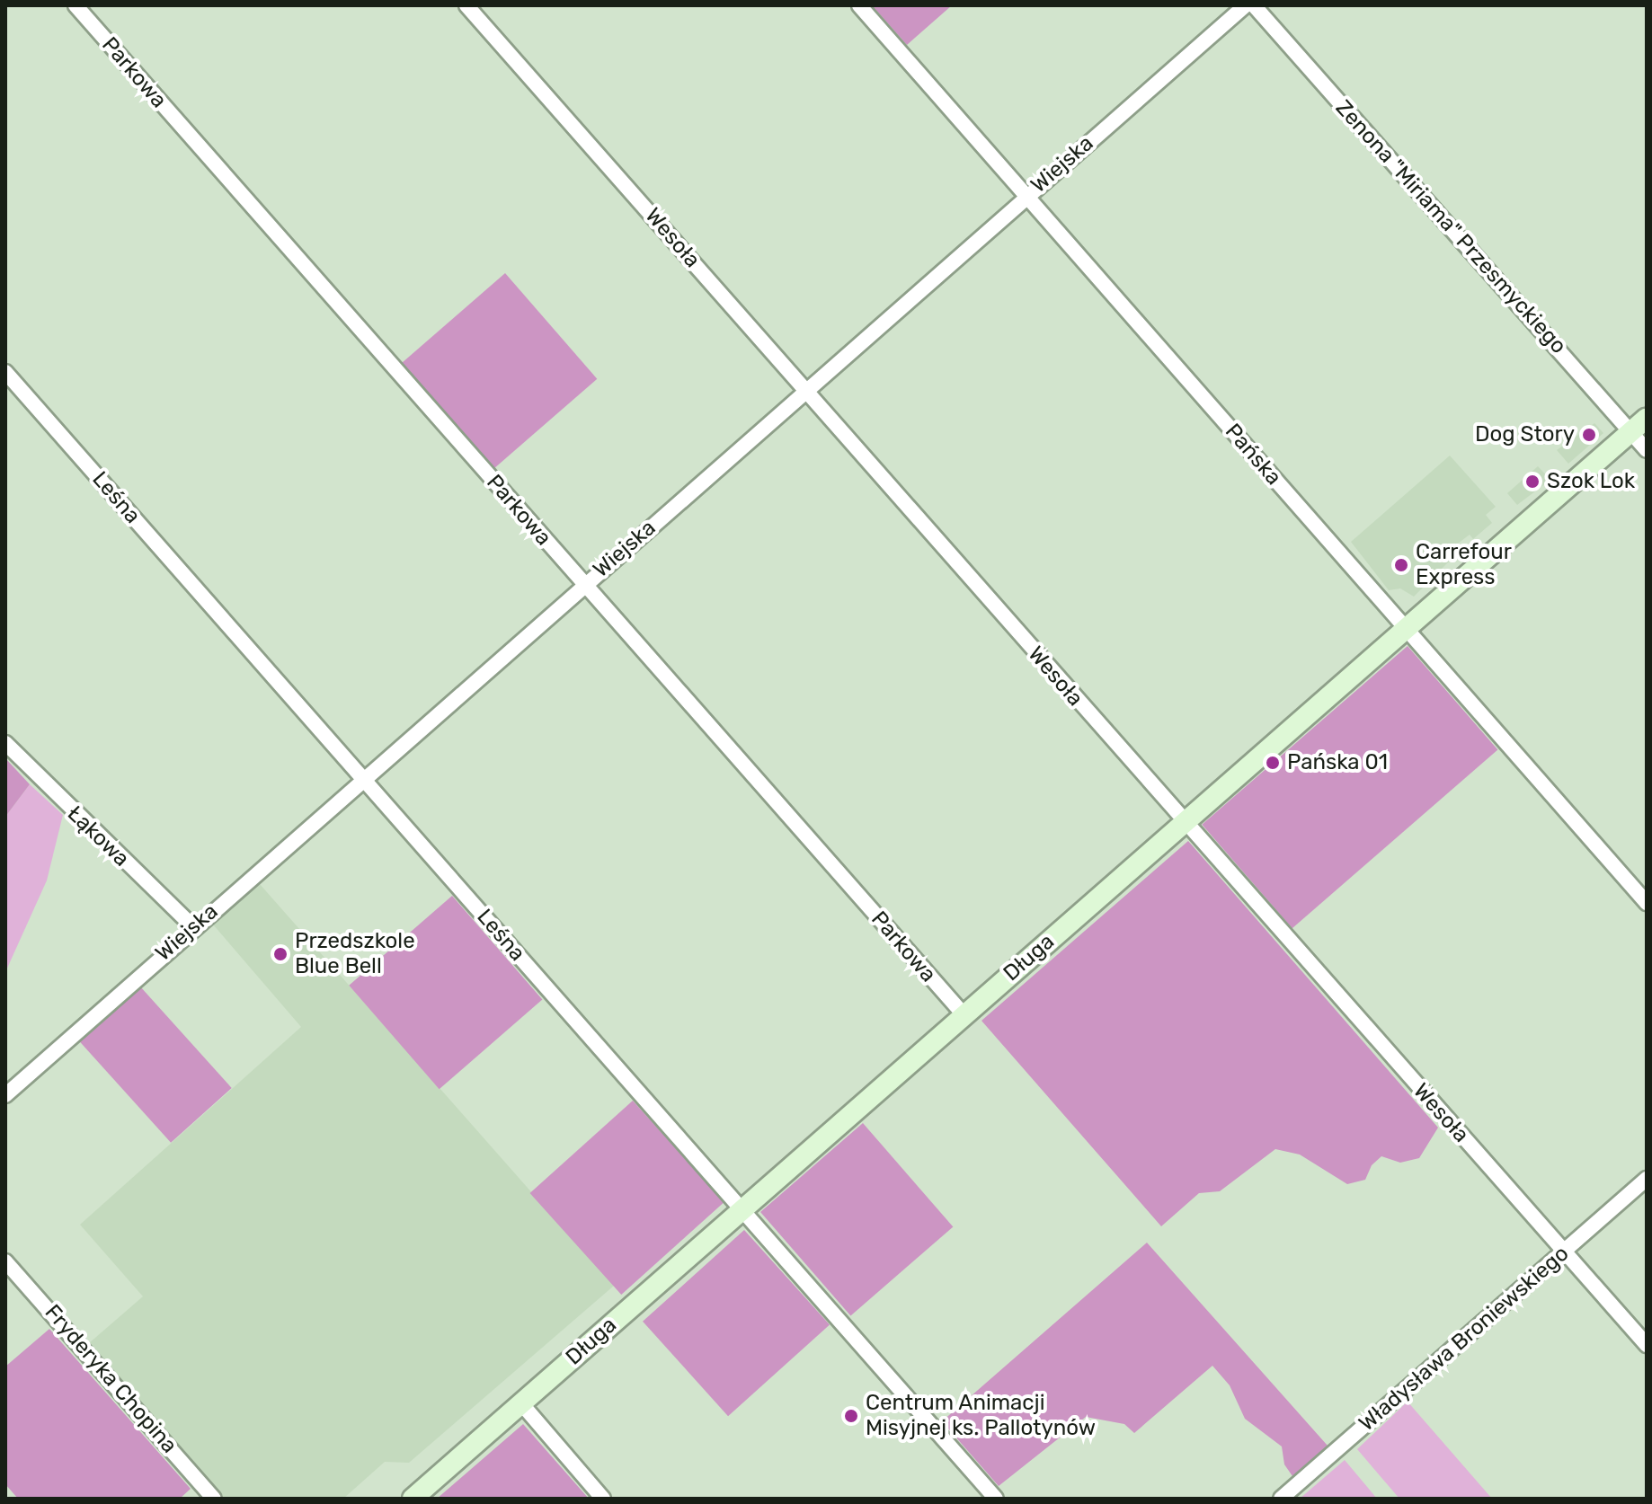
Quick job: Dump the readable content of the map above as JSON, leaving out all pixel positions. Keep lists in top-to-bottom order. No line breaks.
{"streets":{"street":["Parkowa","Wiejska","Zenona \"Miriama\" Przesmyckiego","Wesoła","Pańska","Leśna","Łąkowa","Długa","Władysława Broniewskiego","Fryderyka Chopina"]},"crossings":[["Parkowa","Wiejska"],["Parkowa","Długa"],["Wiejska","Wesoła"],["Wiejska","Pańska"],["Wiejska","Leśna"],["Wiejska","Łąkowa"],["Zenona \"Miriama\" Przesmyckiego","Długa"],["Wesoła","Długa"],["Wesoła","Władysława Broniewskiego"],["Pańska","Długa"],["Leśna","Długa"]],"places":["Dog Story","Szok Lok","Carrefour Express","Pańska 01","Przedszkole Blue Bell","Centrum Animacji Misyjnej ks. Pallotynów"]}
